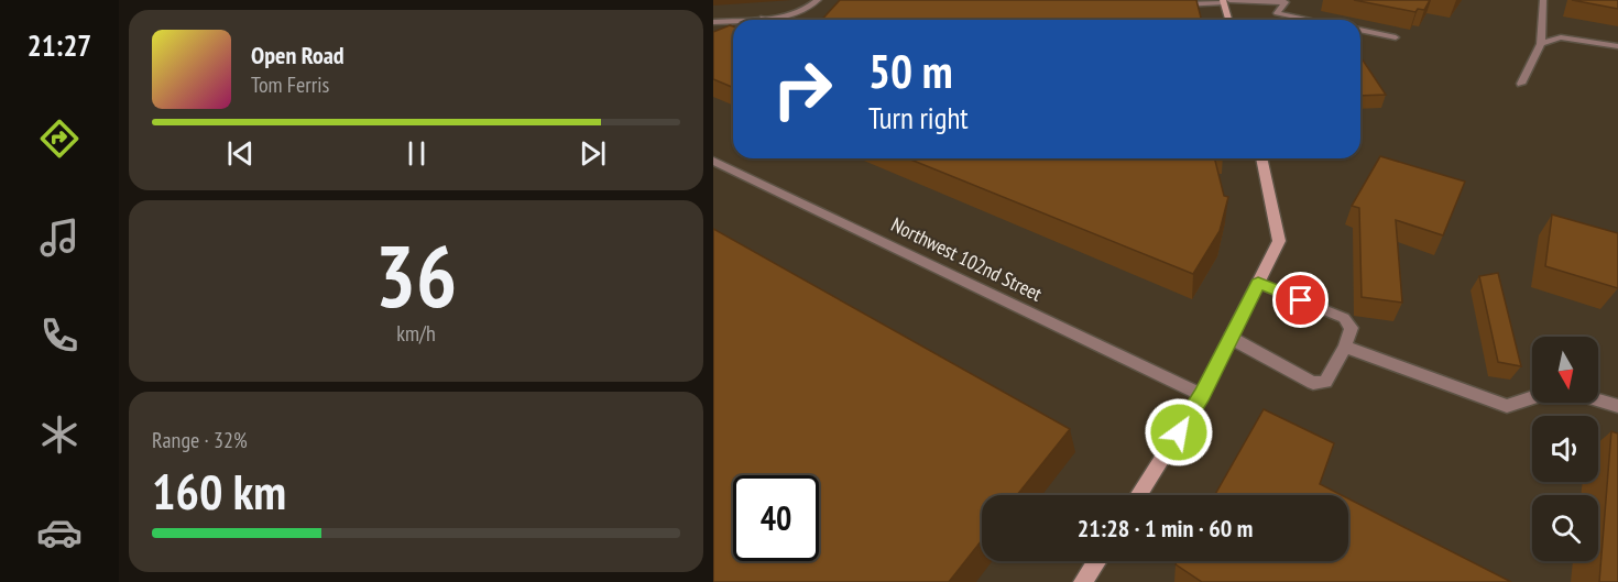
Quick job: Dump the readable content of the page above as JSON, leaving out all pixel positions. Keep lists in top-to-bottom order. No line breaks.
{"streets":{"street":["Northwest 102nd Street"]},"north":"bottom","page":{"tabs":"21:27","turn":["50 m","Turn right"],"song":["Open Road","Tom Ferris"],"tile":[["36","km/h"],["Range · 32%","160 km"]],"limit":"40","trip":"21:28 · 1 min · 60 m"}}
